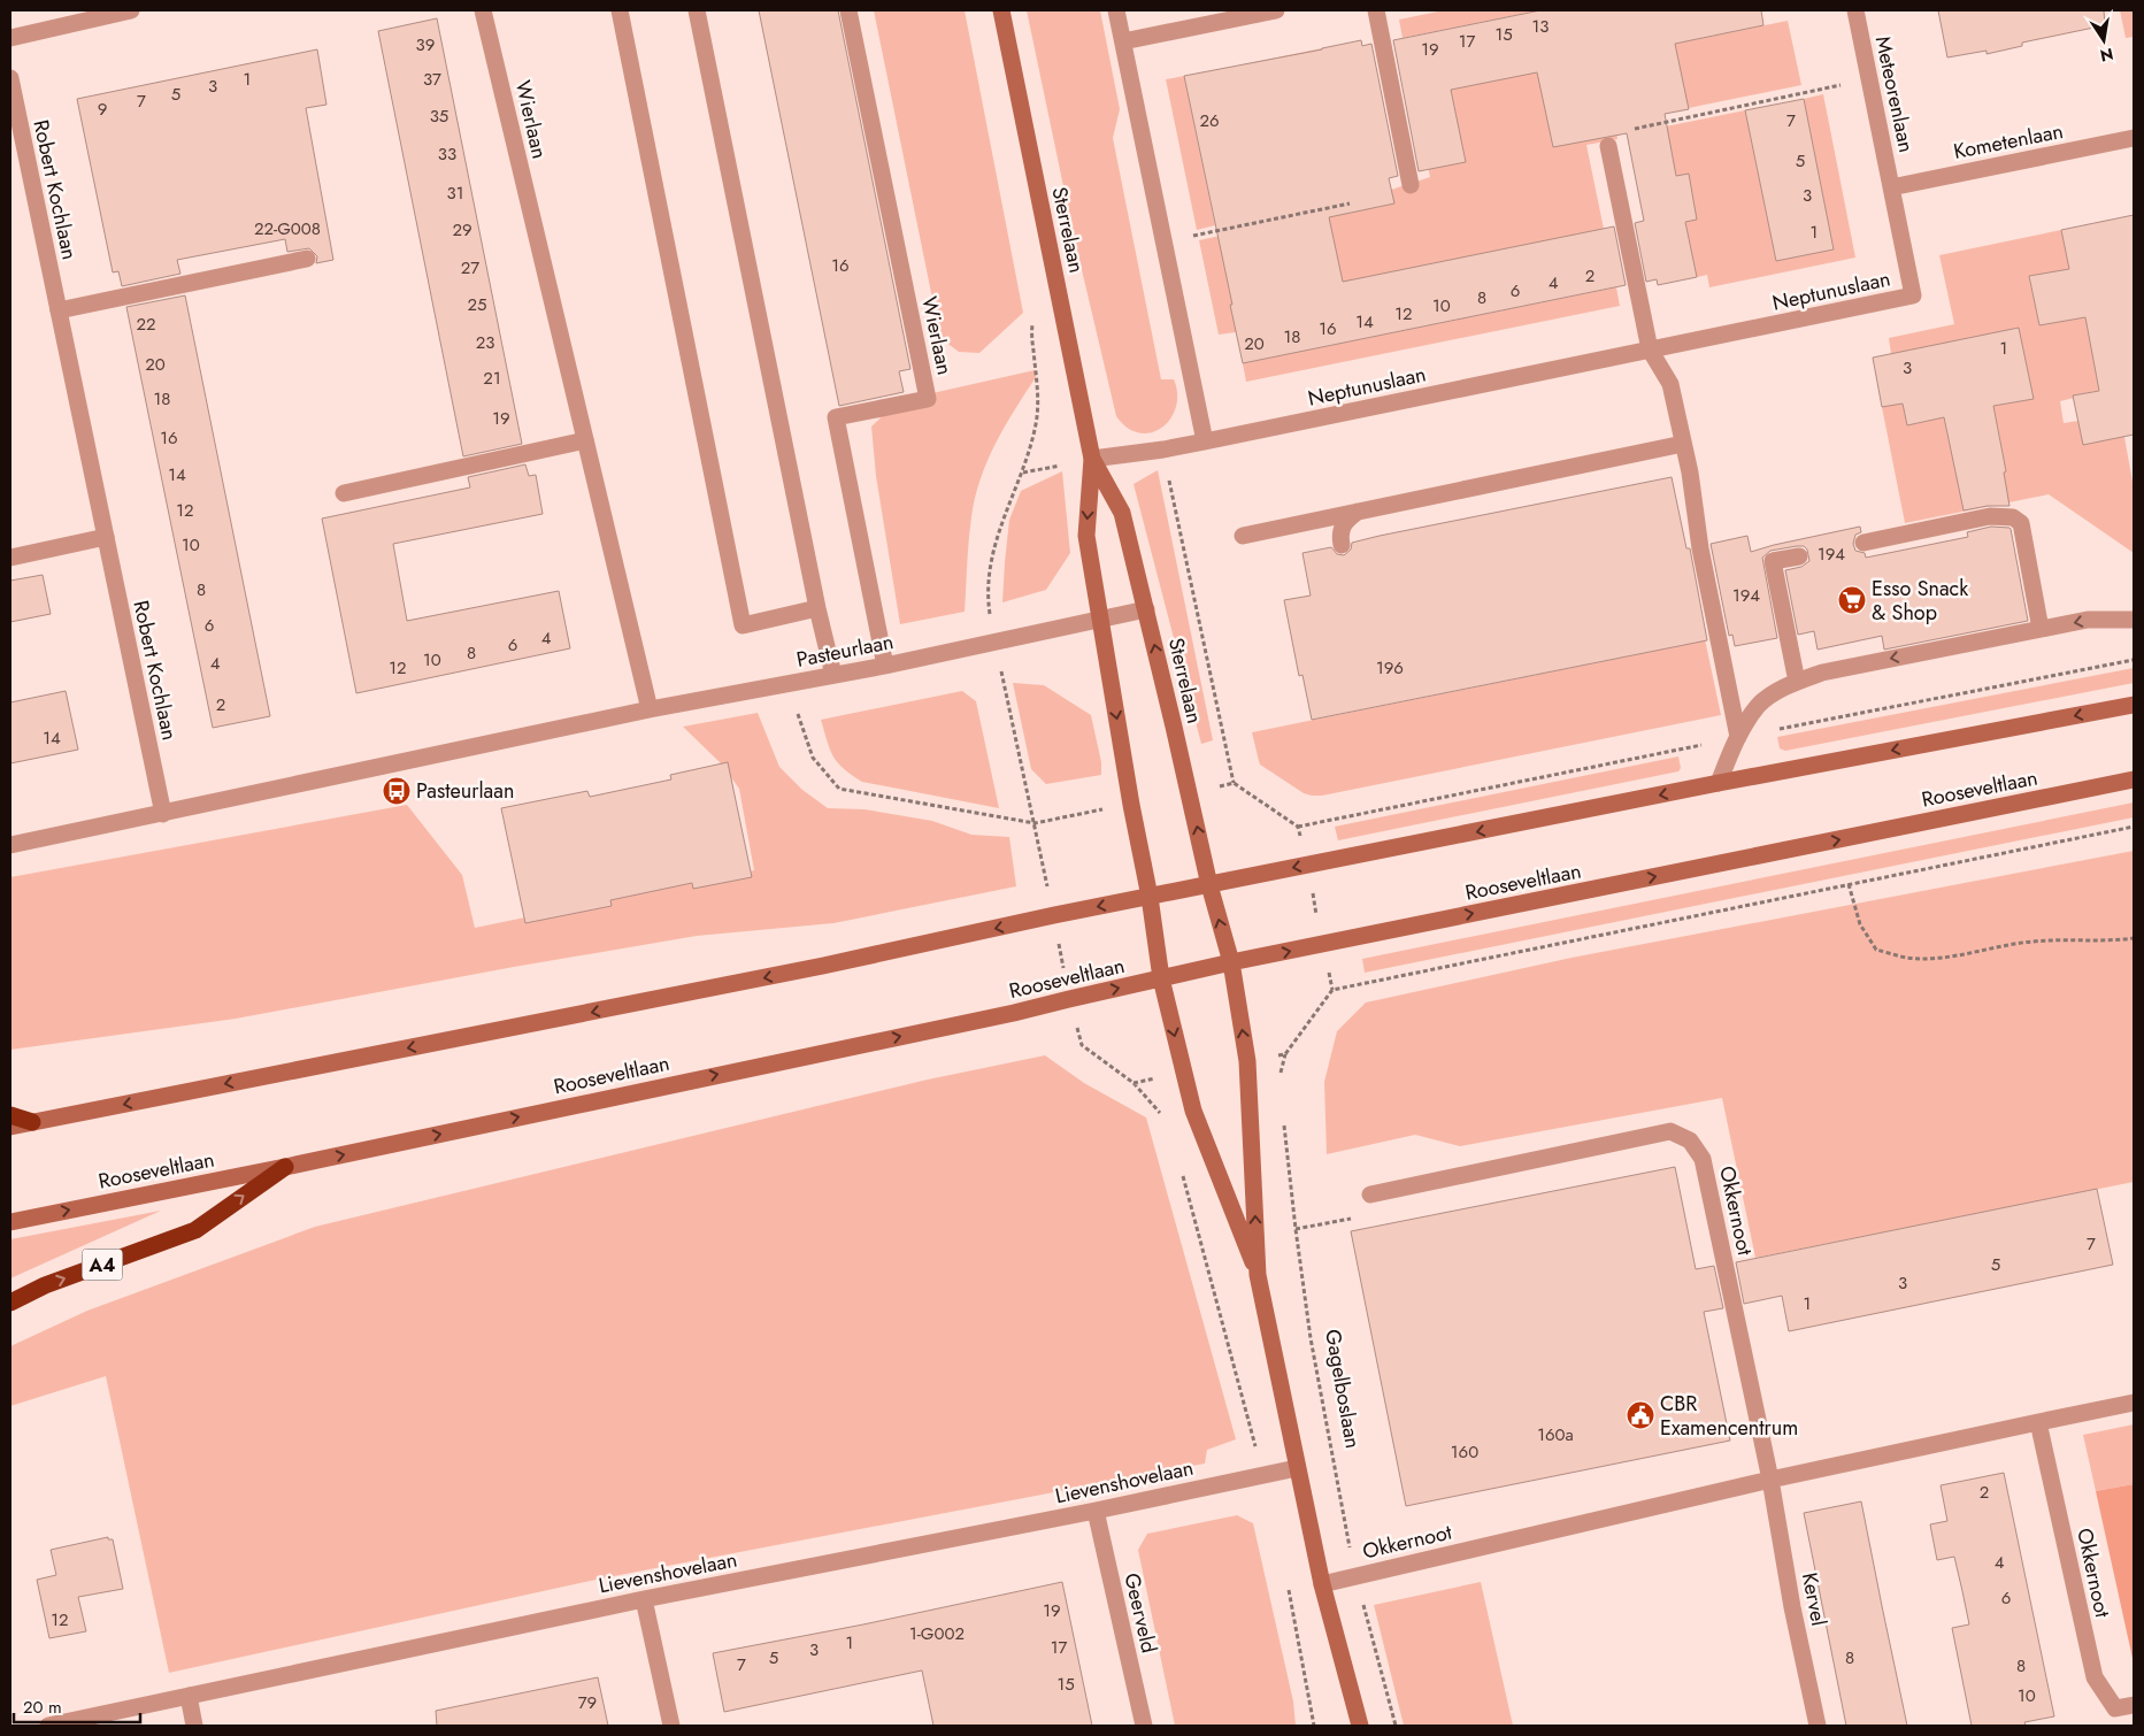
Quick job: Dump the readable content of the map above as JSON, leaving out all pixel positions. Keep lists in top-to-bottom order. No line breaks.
{"streets":{"highway":["A4"],"main road":["Sterrelaan","Rooseveltlaan"],"street":["Meteorenlaan","Wierlaan","Kometenlaan","Robert Kochlaan","Neptunuslaan","Pasteurlaan","Okkernoot","Lievenshovelaan","Kervel","Geerveld"],"path":["Gagelboslaan"]},"crossings":[["Meteorenlaan","Kometenlaan"],["Meteorenlaan","Neptunuslaan"],["Wierlaan","Pasteurlaan"],["Kometenlaan","Neptunuslaan"],["Robert Kochlaan","Pasteurlaan"],["Sterrelaan","Neptunuslaan"],["Sterrelaan","Pasteurlaan"],["Rooseveltlaan","A4"],["Okkernoot","Gagelboslaan"],["Okkernoot","Kervel"],["Lievenshovelaan","Geerveld"]],"places":{"supermarket":["Esso Snack & Shop"],"bus stop":["Pasteurlaan"],"public building":["CBR Examencentrum"]},"house_numbers":["13","15","17","39","19","1","37","3","5","7","9","35","26","7","33","5","31","3","22-G008","29","1","16","27","2","4","6","8","25","10","12","14","22","16","18","23","20","1","20","3","21","18","19","16","14","12","10","194","8","194","6","4","6","8","10","4","12","196","2","14","7","5","3","1","160a","160","2","4","6","19","12","1-G002","1","17","3","5","8","7","8","15","10","79"],"scale_bar":"20 m","north":"bottom"}
